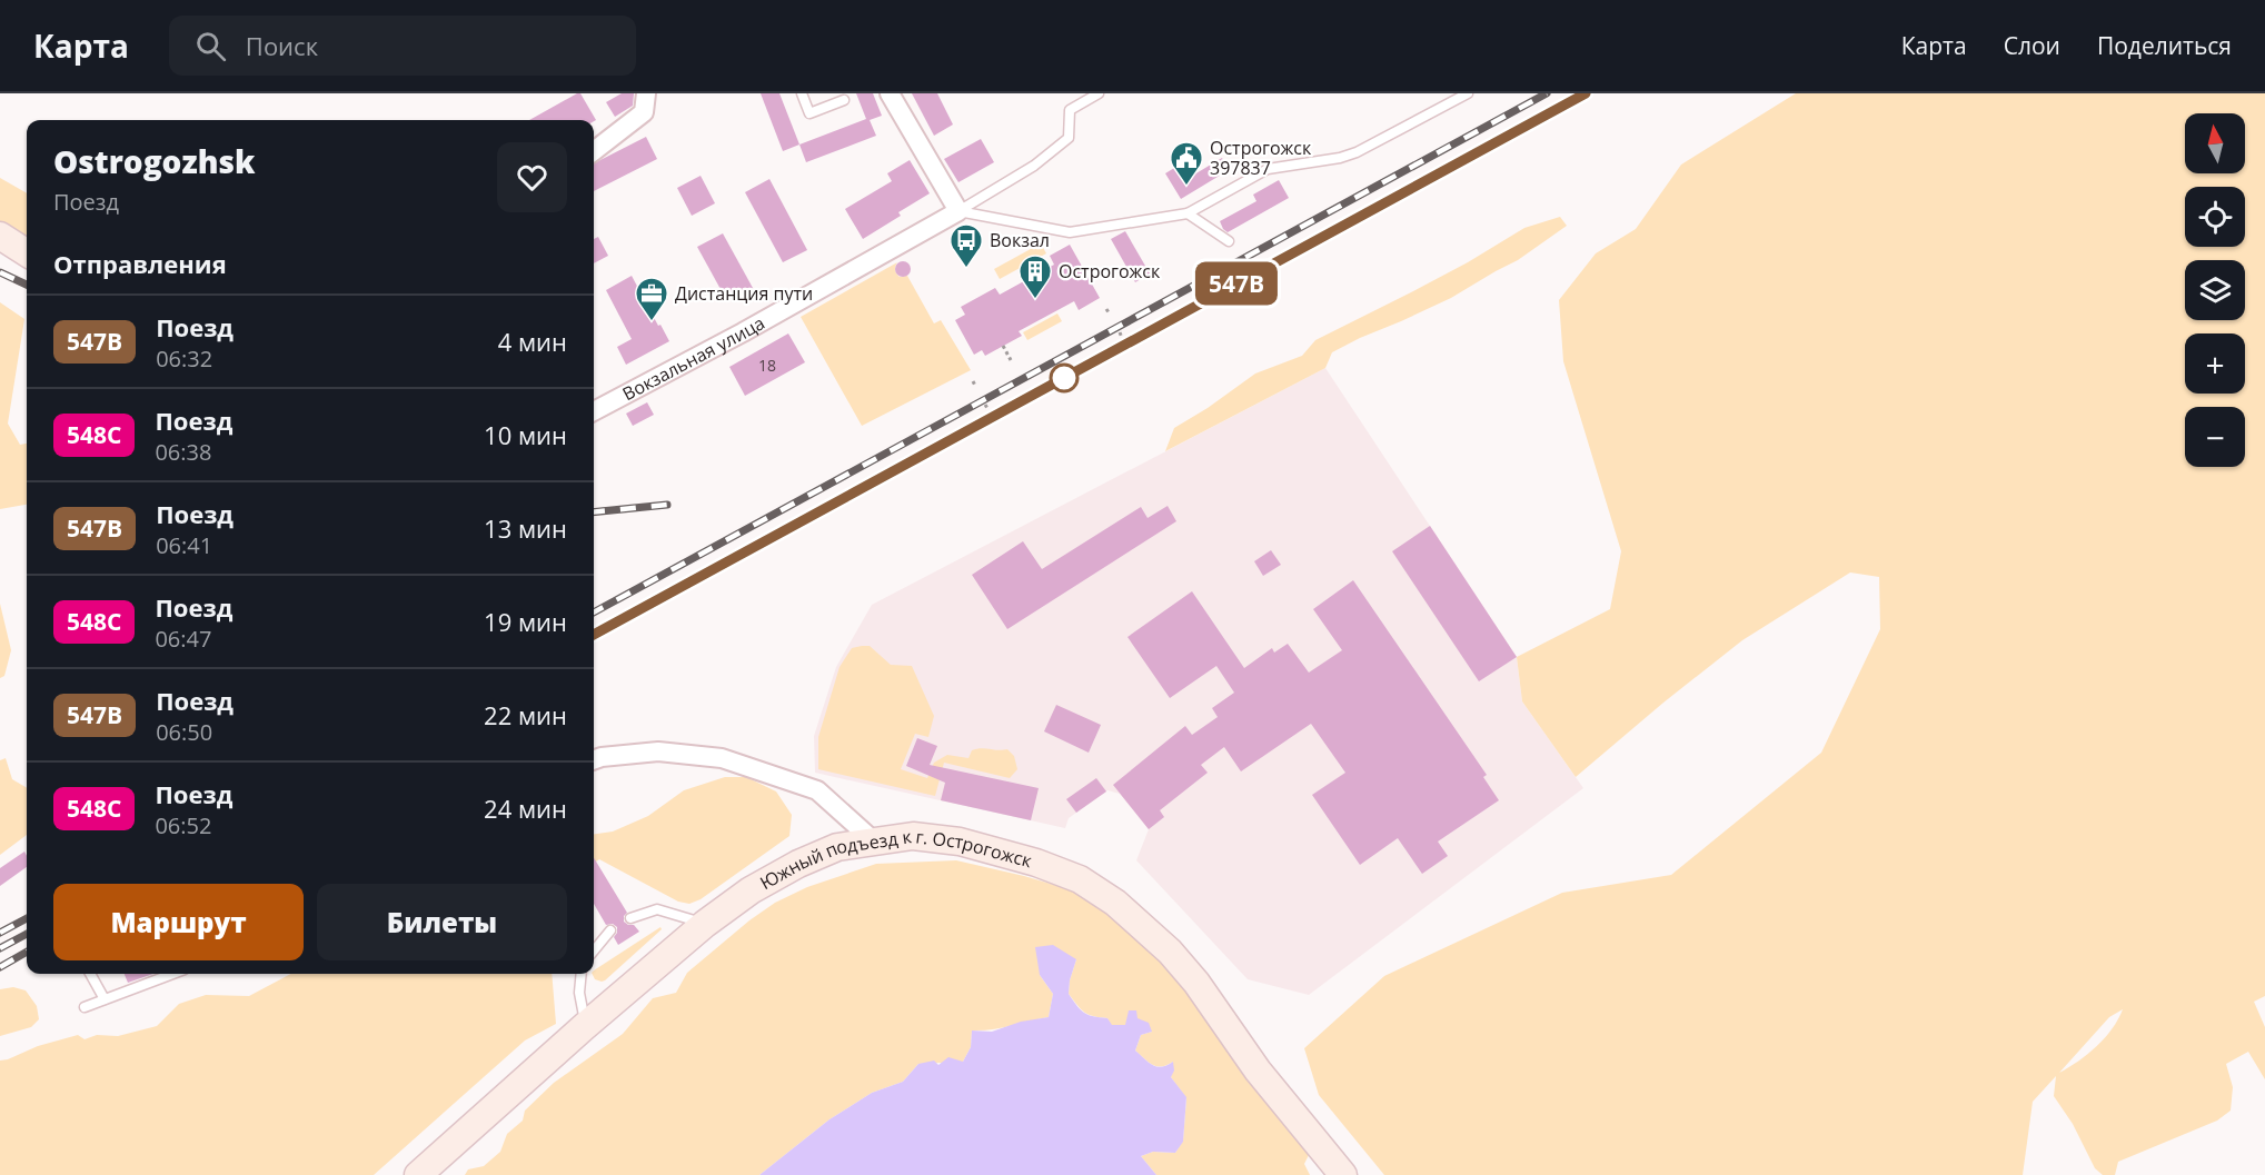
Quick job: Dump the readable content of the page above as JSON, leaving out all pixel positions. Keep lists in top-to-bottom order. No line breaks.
{"streets":{"main road":["Южный подъезд к г. Острогожск"],"street":["Вокзальная улица"]},"places":{"public building":["Острогожск 397837"],"bus stop":["Вокзал"],"building":["Острогожск"],"office":["Дистанция пути"]},"house_numbers":["18"],"north":"top","page":{"header":"Карта","search":"Поиск","nav":["Карта","Слои","Поделиться"],"on_map":"547В","map_buttons":["+","−"],"heading":[["Ostrogozhsk","Поезд"],"Отправления"],"list":[{"mark":"547В","name":"Поезд","note":"06:32","value":"4 мин"},{"mark":"548С","name":"Поезд","note":"06:38","value":"10 мин"},{"mark":"547В","name":"Поезд","note":"06:41","value":"13 мин"},{"mark":"548С","name":"Поезд","note":"06:47","value":"19 мин"},{"mark":"547В","name":"Поезд","note":"06:50","value":"22 мин"},{"mark":"548С","name":"Поезд","note":"06:52","value":"24 мин"}],"buttons":["Маршрут","Билеты"]}}
